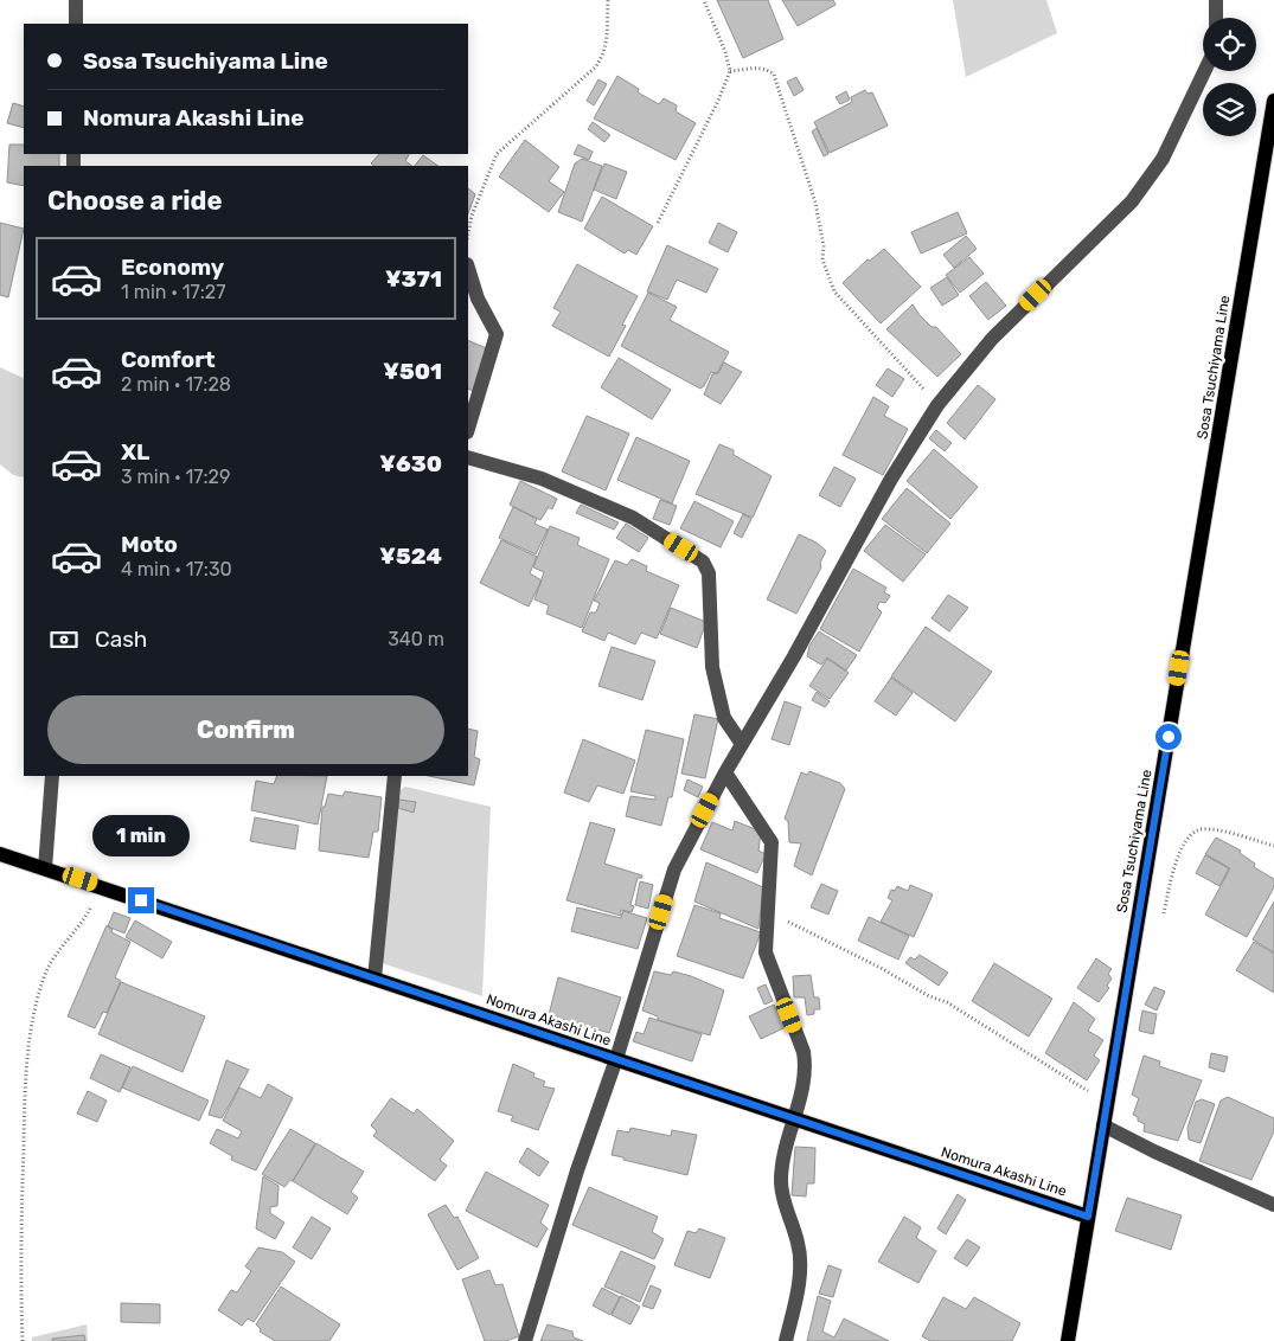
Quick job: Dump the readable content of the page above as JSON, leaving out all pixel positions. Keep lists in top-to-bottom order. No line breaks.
{"streets":{"main road":["Sosa Tsuchiyama Line","Nomura Akashi Line"]},"crossings":[["Sosa Tsuchiyama Line","Nomura Akashi Line"]],"page":{"banner":["Sosa Tsuchiyama Line","Nomura Akashi Line"],"heading":"Choose a ride","list":[{"name":"Economy","note":"1 min · 17:27","value":"¥371"},{"name":"Comfort","note":"2 min · 17:28","value":"¥501"},{"name":"XL","note":"3 min · 17:29","value":"¥630"},{"name":"Moto","note":"4 min · 17:30","value":"¥524"}],"pay":["Cash","340 m"],"buttons":"Confirm","bubble":"1 min"}}
